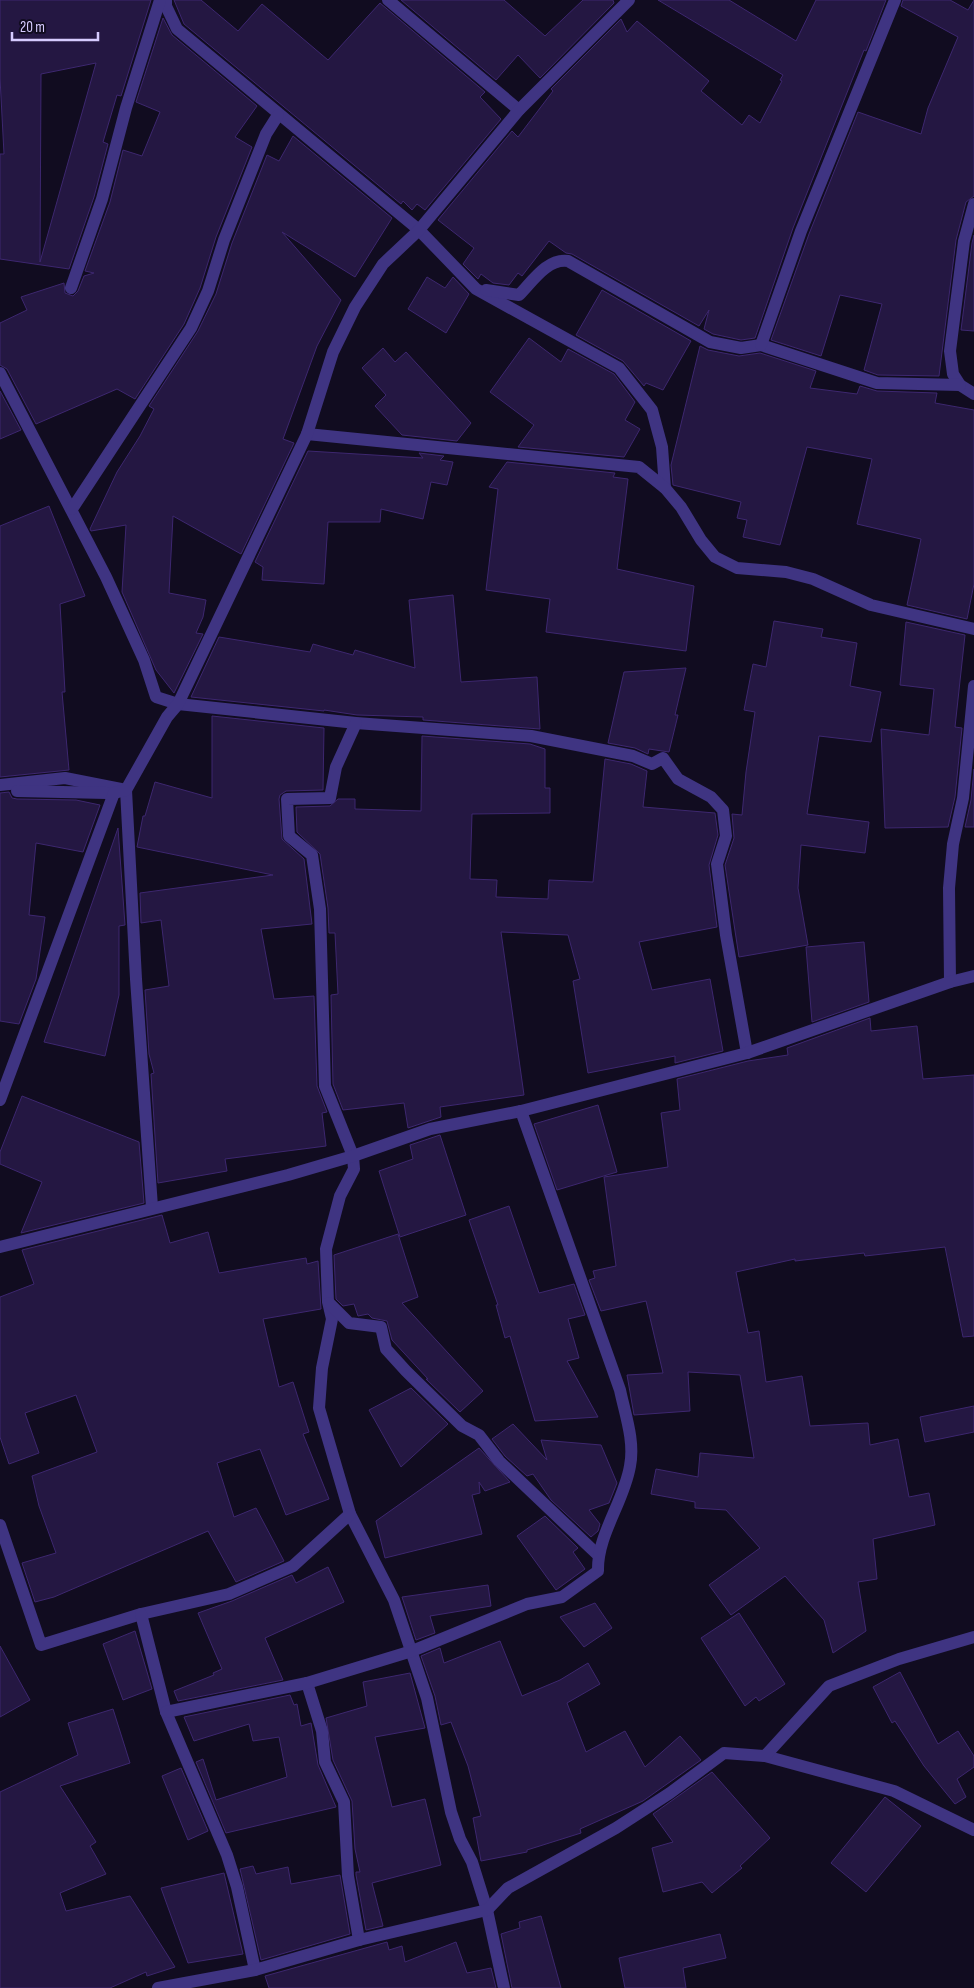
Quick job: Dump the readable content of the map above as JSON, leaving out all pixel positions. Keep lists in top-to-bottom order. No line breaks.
{"scale_bar":"20 m"}
